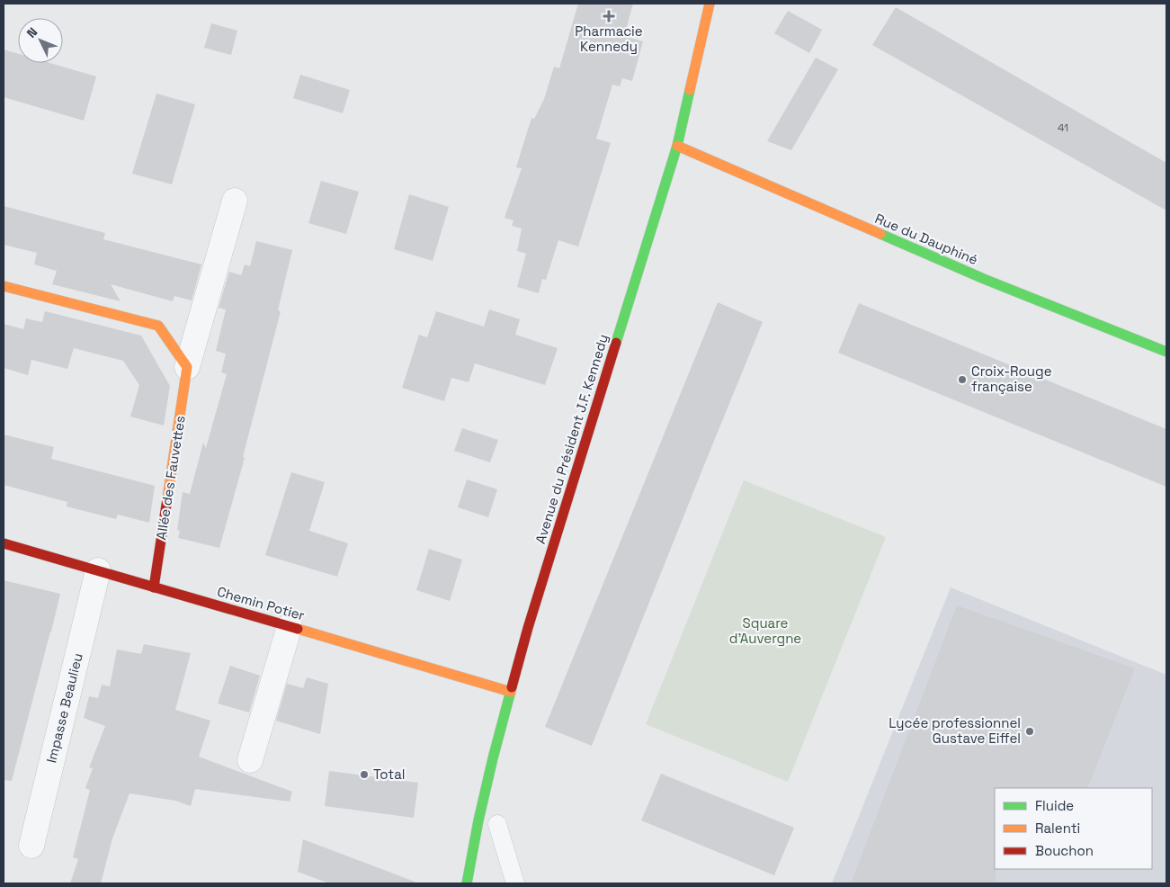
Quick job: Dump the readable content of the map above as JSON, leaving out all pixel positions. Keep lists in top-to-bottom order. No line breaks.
{"streets":{"street":["Rue du Dauphiné","Avenue du Président J.F. Kennedy","Allée des Fauvettes","Chemin Potier","Impasse Beaulieu"]},"crossings":[["Rue du Dauphiné","Avenue du Président J.F. Kennedy"],["Avenue du Président J.F. Kennedy","Chemin Potier"],["Allée des Fauvettes","Chemin Potier"],["Chemin Potier","Impasse Beaulieu"]],"parks":["Square d'Auvergne"],"places":{"health":["Pharmacie Kennedy"],"other":["Croix-Rouge française","Lycée professionnel Gustave Eiffel","Total"]},"house_numbers":["41"],"legend":["Fluide","Ralenti","Bouchon"],"north":"top left"}
